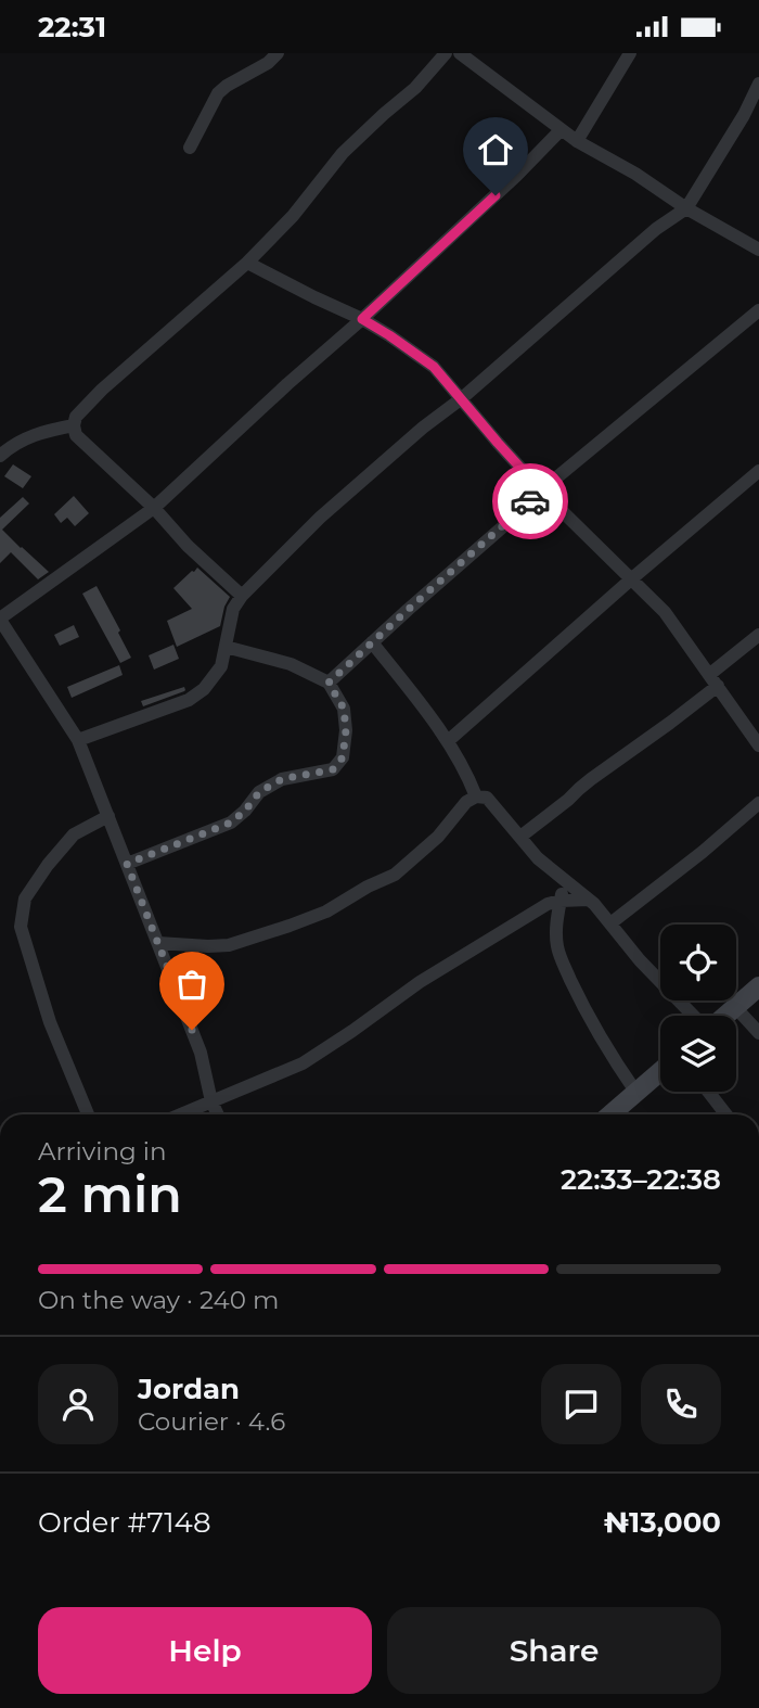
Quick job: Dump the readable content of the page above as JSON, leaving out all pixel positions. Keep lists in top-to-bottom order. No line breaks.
{"page":{"status":"22:31","heading":["2 min","Arriving in","22:33–22:38"],"panel":["Jordan","Courier · 4.6","Order #7148","₦13,000"],"bar":"On the way · 240 m","buttons":["Help","Share"]}}
